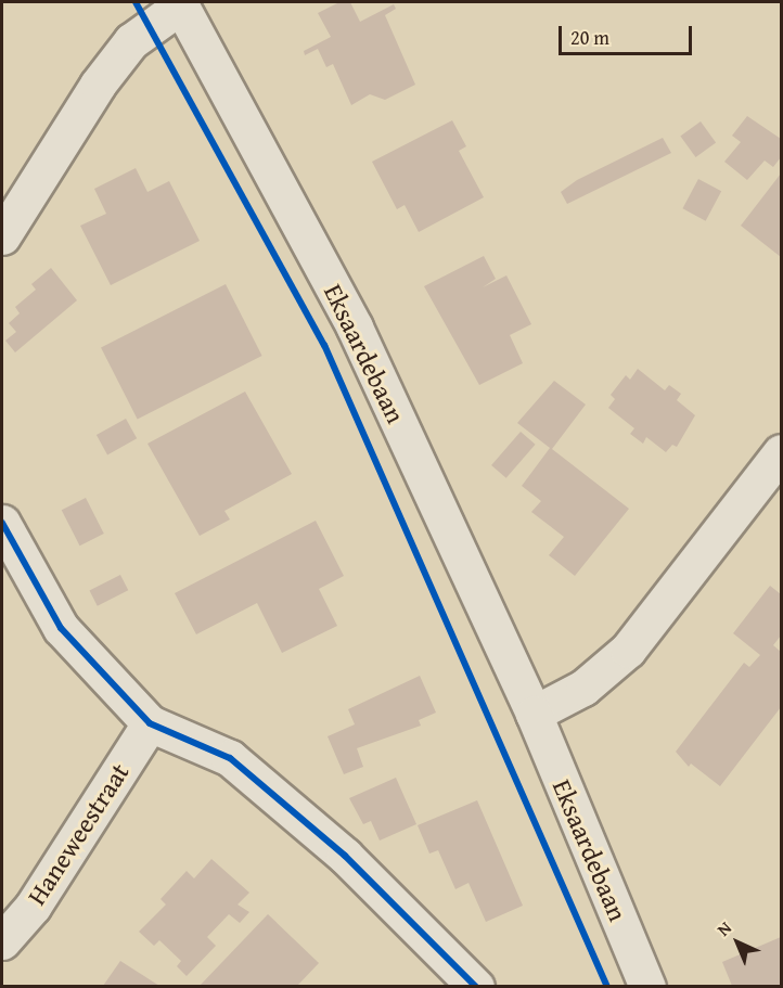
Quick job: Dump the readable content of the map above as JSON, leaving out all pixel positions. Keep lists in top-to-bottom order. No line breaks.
{"streets":{"street":["Eksaardebaan","Haneweestraat"]},"scale_bar":"20 m","north":"top left"}
